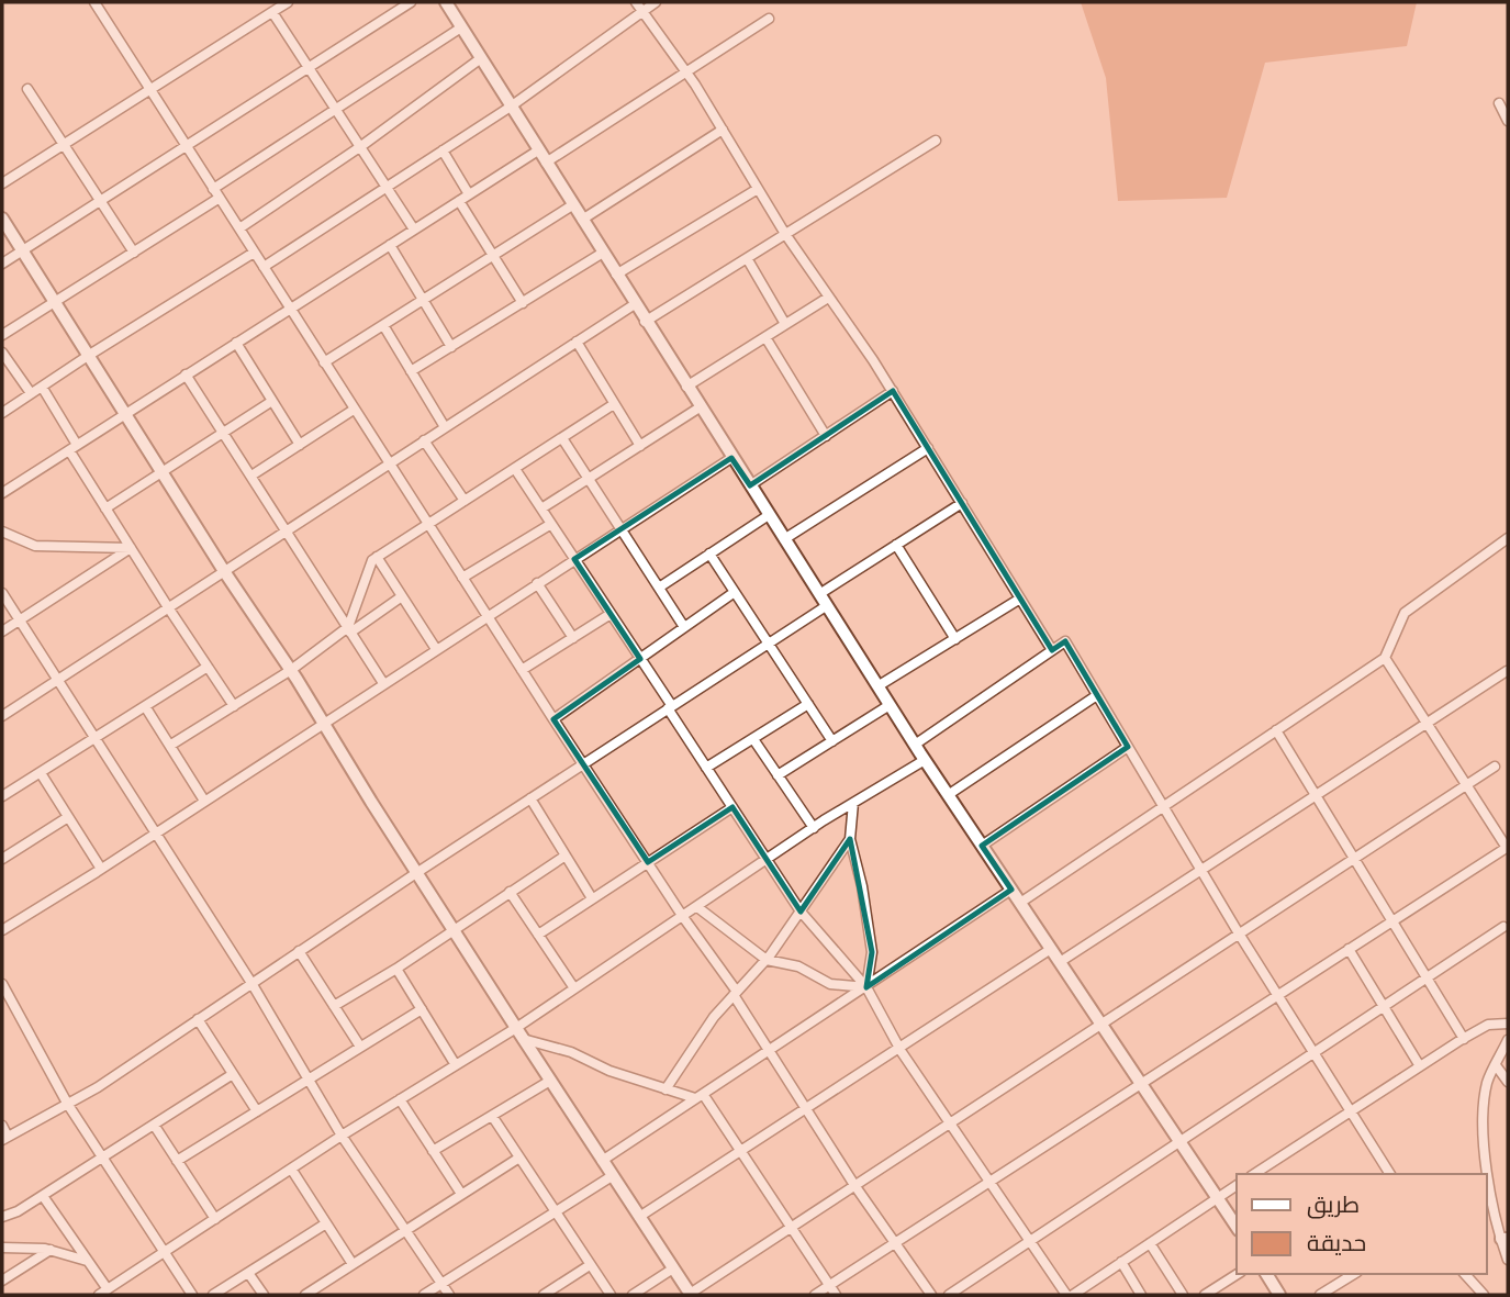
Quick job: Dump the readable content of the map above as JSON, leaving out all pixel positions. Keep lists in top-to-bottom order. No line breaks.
{"legend":["طريق","حديقة"]}
